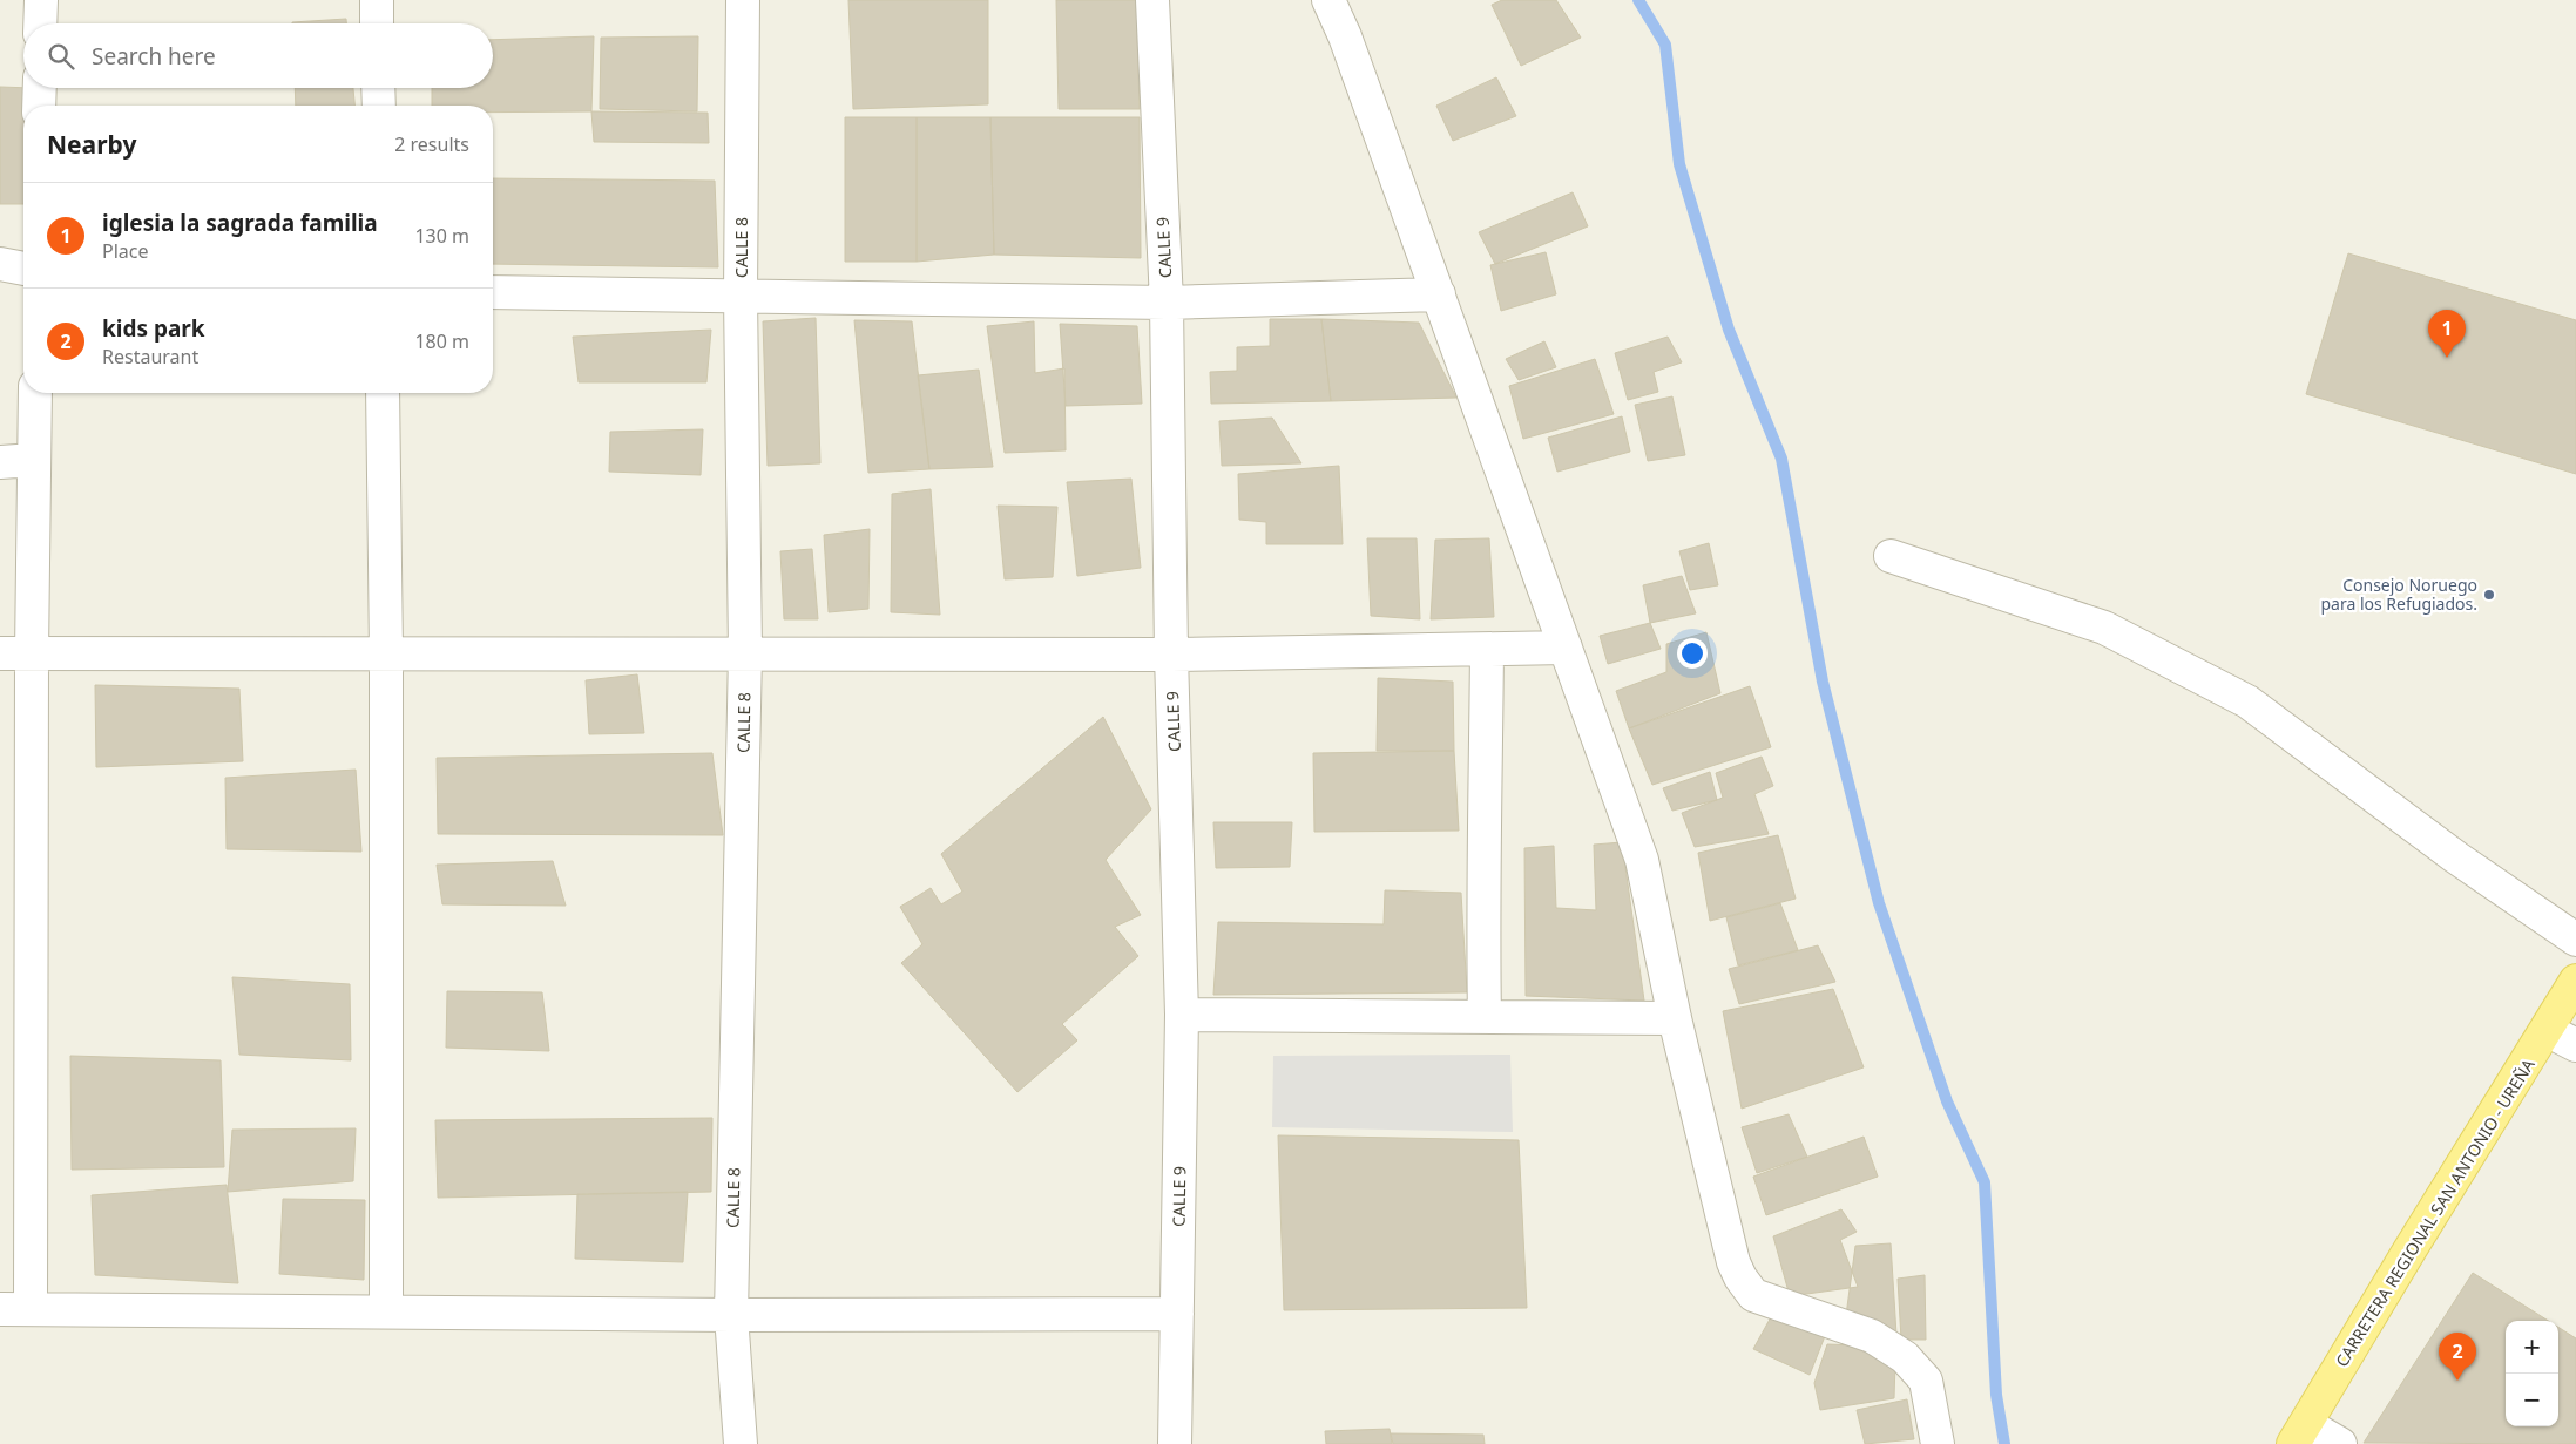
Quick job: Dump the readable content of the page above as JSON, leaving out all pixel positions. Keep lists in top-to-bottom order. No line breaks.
{"streets":{"main road":["CARRETERA REGIONAL SAN ANTONIO - UREÑA"],"street":["CALLE 8","CALLE 9"]},"places":["Consejo Noruego para los Refugiados."],"page":{"search":"Search here","heading":["Nearby","2 results"],"list":[{"mark":"1","name":"iglesia la sagrada familia","note":"Place","value":"130 m"},{"mark":"2","name":"kids park","note":"Restaurant","value":"180 m"}],"pins":["1","2"],"map_buttons":["+","−"]}}
